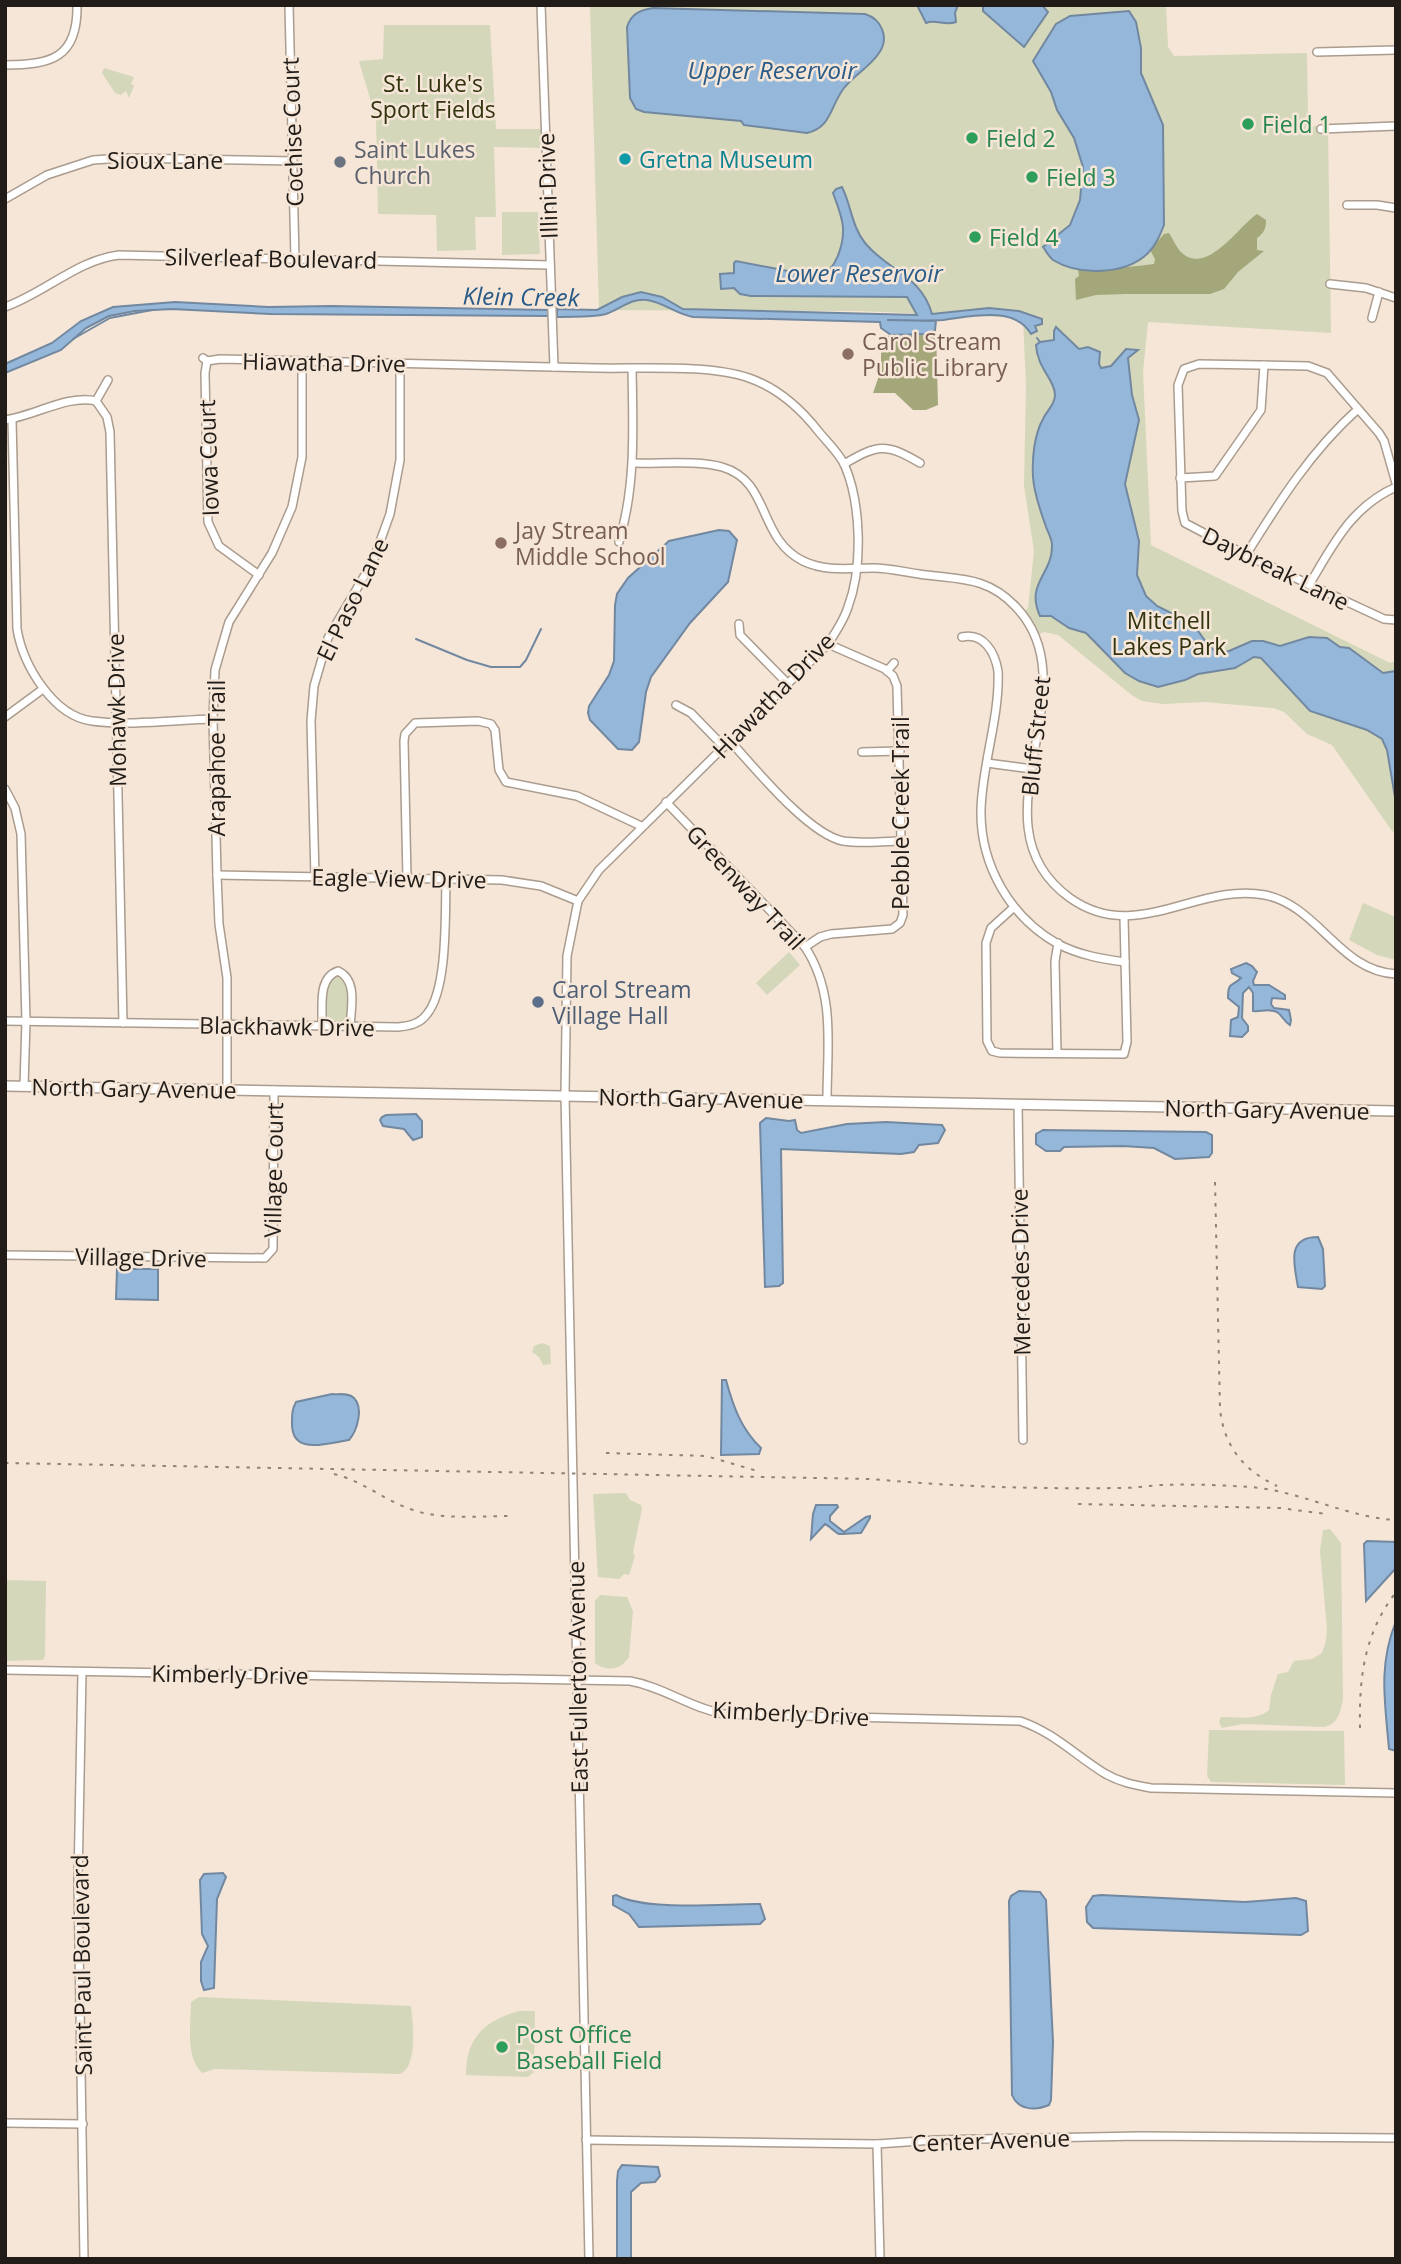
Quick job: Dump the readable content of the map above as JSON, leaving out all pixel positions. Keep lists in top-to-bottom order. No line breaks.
{"streets":{"street":["Cochise Court","Sioux Lane","Illini Drive","Silverleaf Boulevard","Hiawatha Drive","Iowa Court","Daybreak Lane","El Paso Lane","Mohawk Drive","Bluff Street","Arapahoe Trail","Pebble Creek Trail","Eagle View Drive","Greenway Trail","Blackhawk Drive","North Gary Avenue","Village Court","Village Drive","Mercedes Drive","Kimberly Drive","East Fullerton Avenue","Saint Paul Boulevard","Center Avenue"]},"crossings":[["Cochise Court","Sioux Lane"],["Cochise Court","Silverleaf Boulevard"],["Illini Drive","Silverleaf Boulevard"],["Illini Drive","Hiawatha Drive"],["Hiawatha Drive","Iowa Court"],["Hiawatha Drive","El Paso Lane"],["Hiawatha Drive","Bluff Street"],["Hiawatha Drive","Arapahoe Trail"],["Hiawatha Drive","Eagle View Drive"],["Hiawatha Drive","Greenway Trail"],["Hiawatha Drive","North Gary Avenue"],["Hiawatha Drive","East Fullerton Avenue"],["Iowa Court","Arapahoe Trail"],["El Paso Lane","Eagle View Drive"],["Mohawk Drive","Blackhawk Drive"],["Arapahoe Trail","Eagle View Drive"],["Arapahoe Trail","Blackhawk Drive"],["Arapahoe Trail","North Gary Avenue"],["Pebble Creek Trail","Greenway Trail"],["Greenway Trail","North Gary Avenue"],["North Gary Avenue","Village Court"],["North Gary Avenue","Mercedes Drive"],["North Gary Avenue","East Fullerton Avenue"],["Village Court","Village Drive"],["Kimberly Drive","East Fullerton Avenue"],["Kimberly Drive","Saint Paul Boulevard"],["East Fullerton Avenue","Center Avenue"]],"water":["Upper Reservoir","Lower Reservoir","Klein Creek"],"parks":["St. Luke's Sport Fields","Mitchell Lakes Park"],"places":["Field 1","Field 2","Gretna Museum","Saint Lukes Church","Field 3","Field 4","Carol Stream Public Library","Jay Stream Middle School","Carol Stream Village Hall","Post Office Baseball Field"]}
